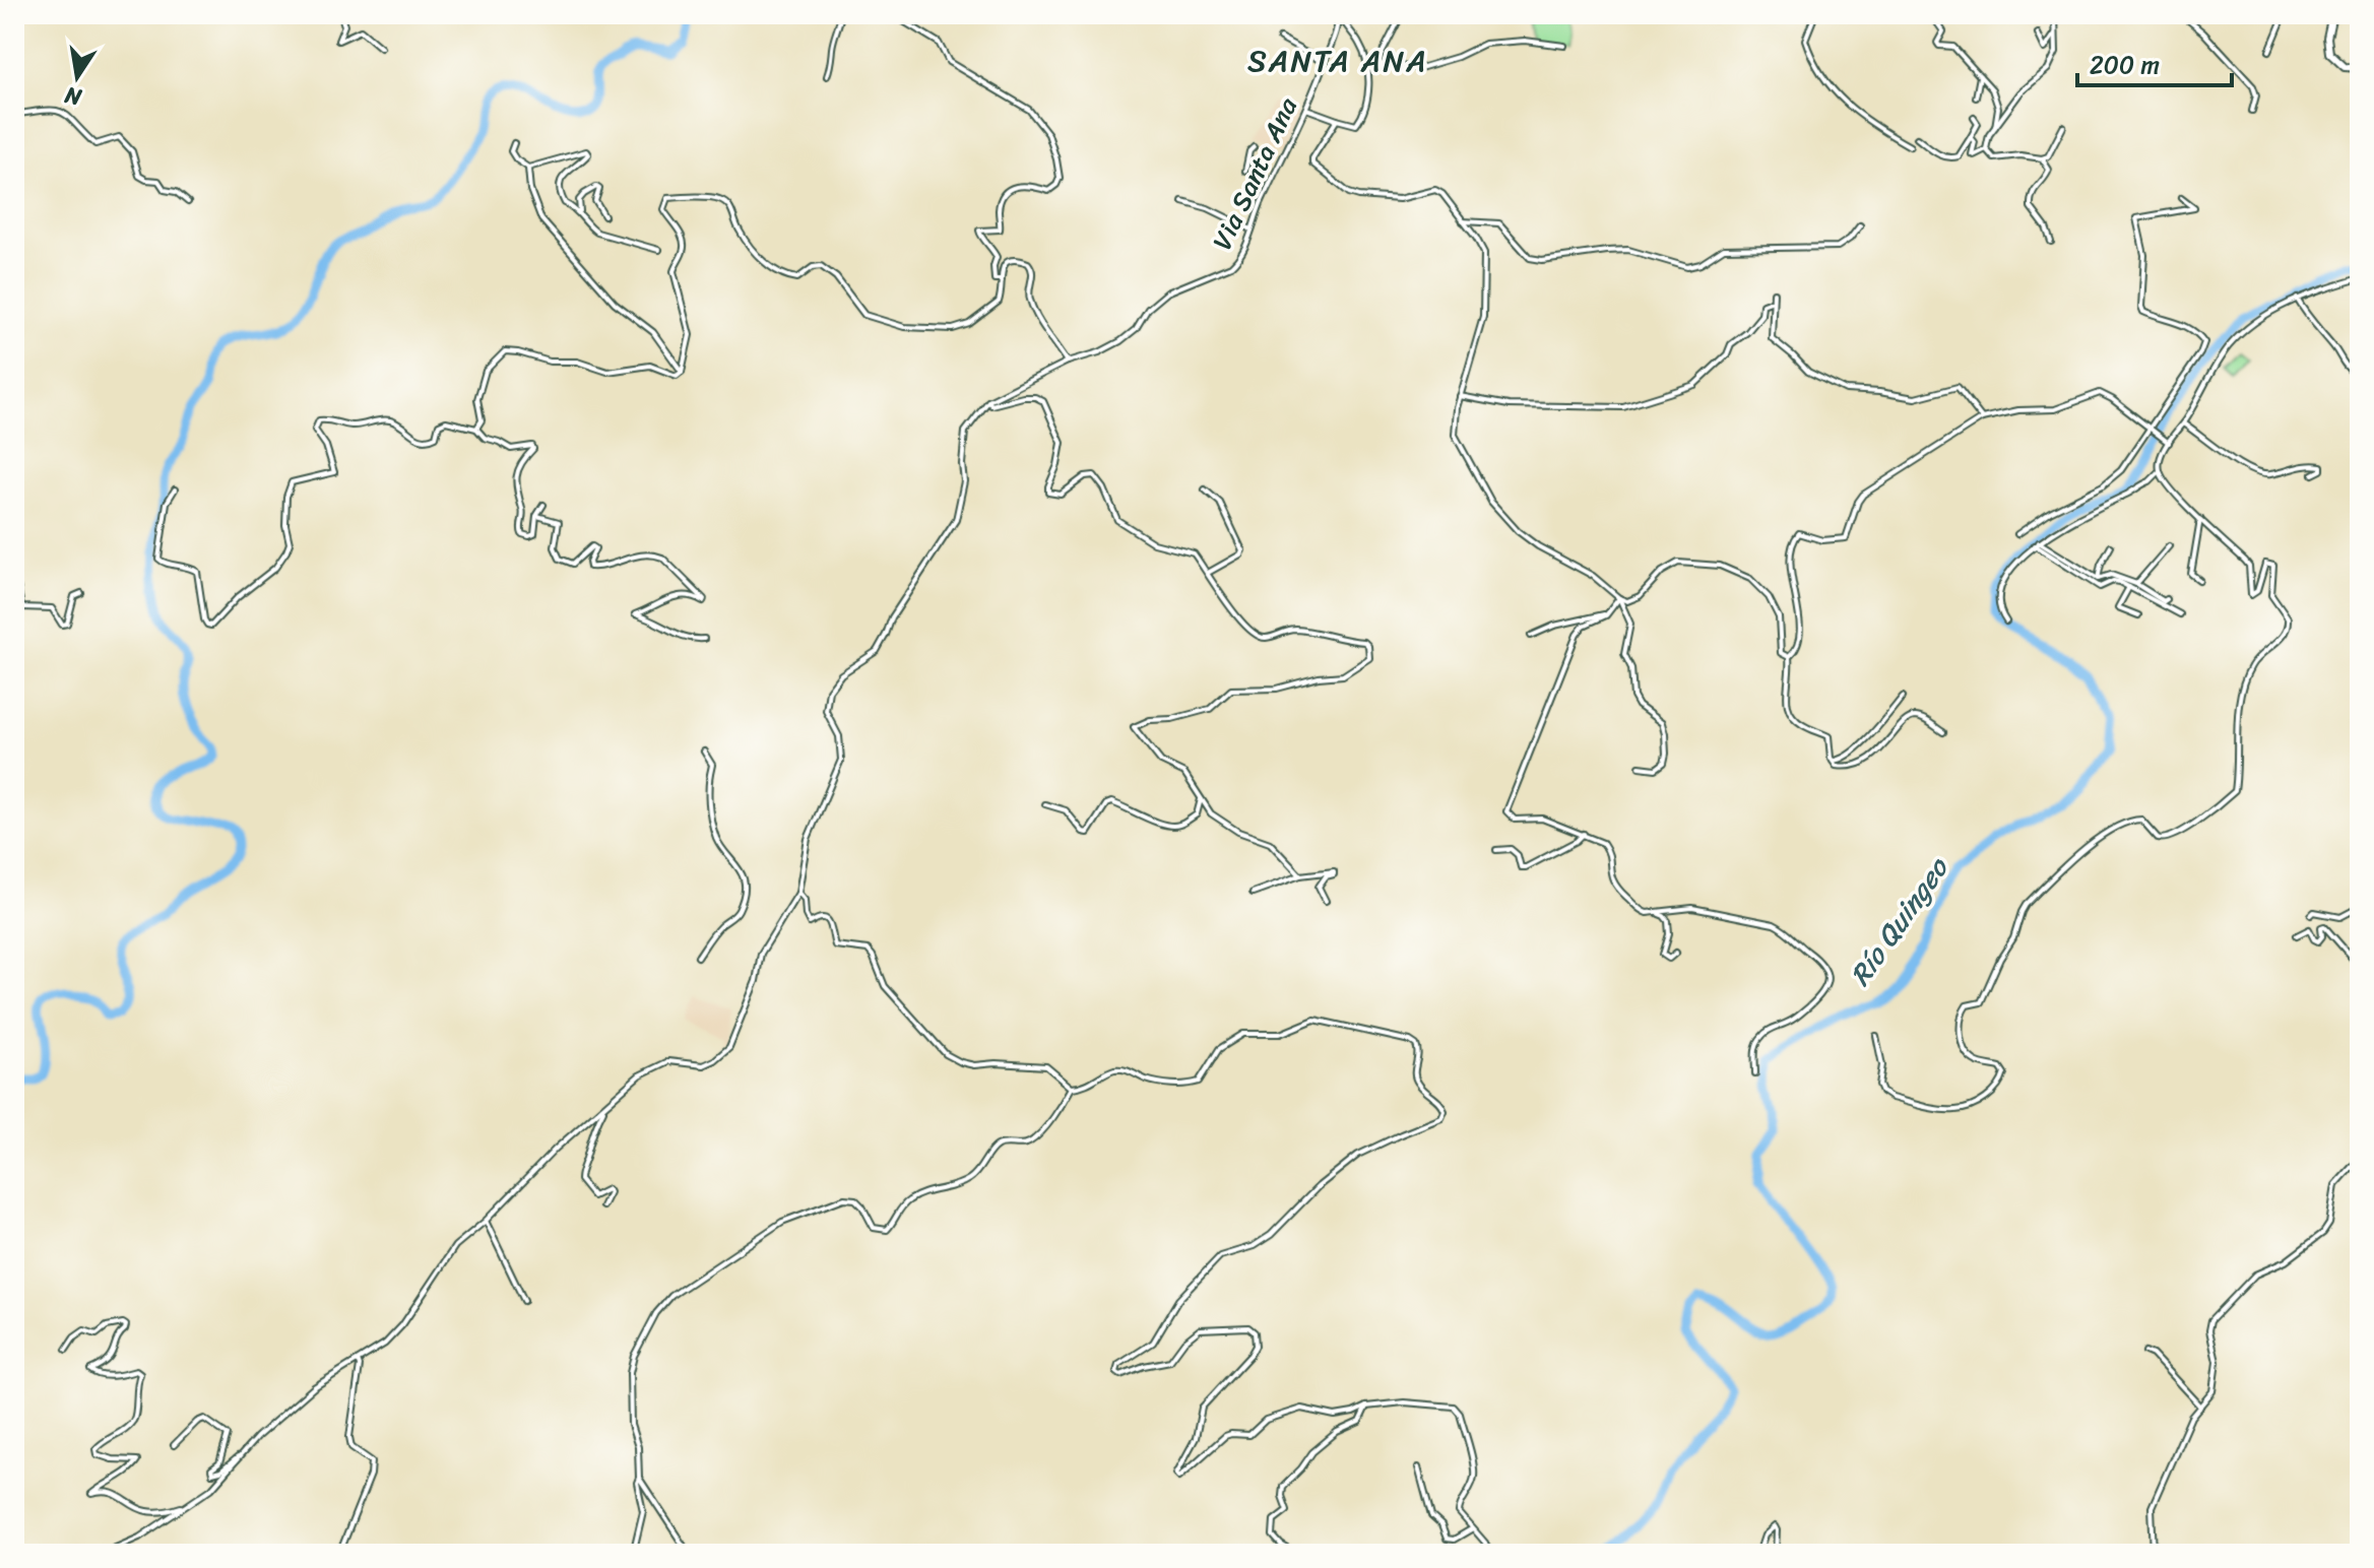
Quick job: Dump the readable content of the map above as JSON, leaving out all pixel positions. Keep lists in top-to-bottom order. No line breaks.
{"streets":{"street":["Via Santa Ana"]},"districts":["SANTA ANA"],"water":["Río Quingeo"],"scale_bar":"200 m","north":"bottom"}
